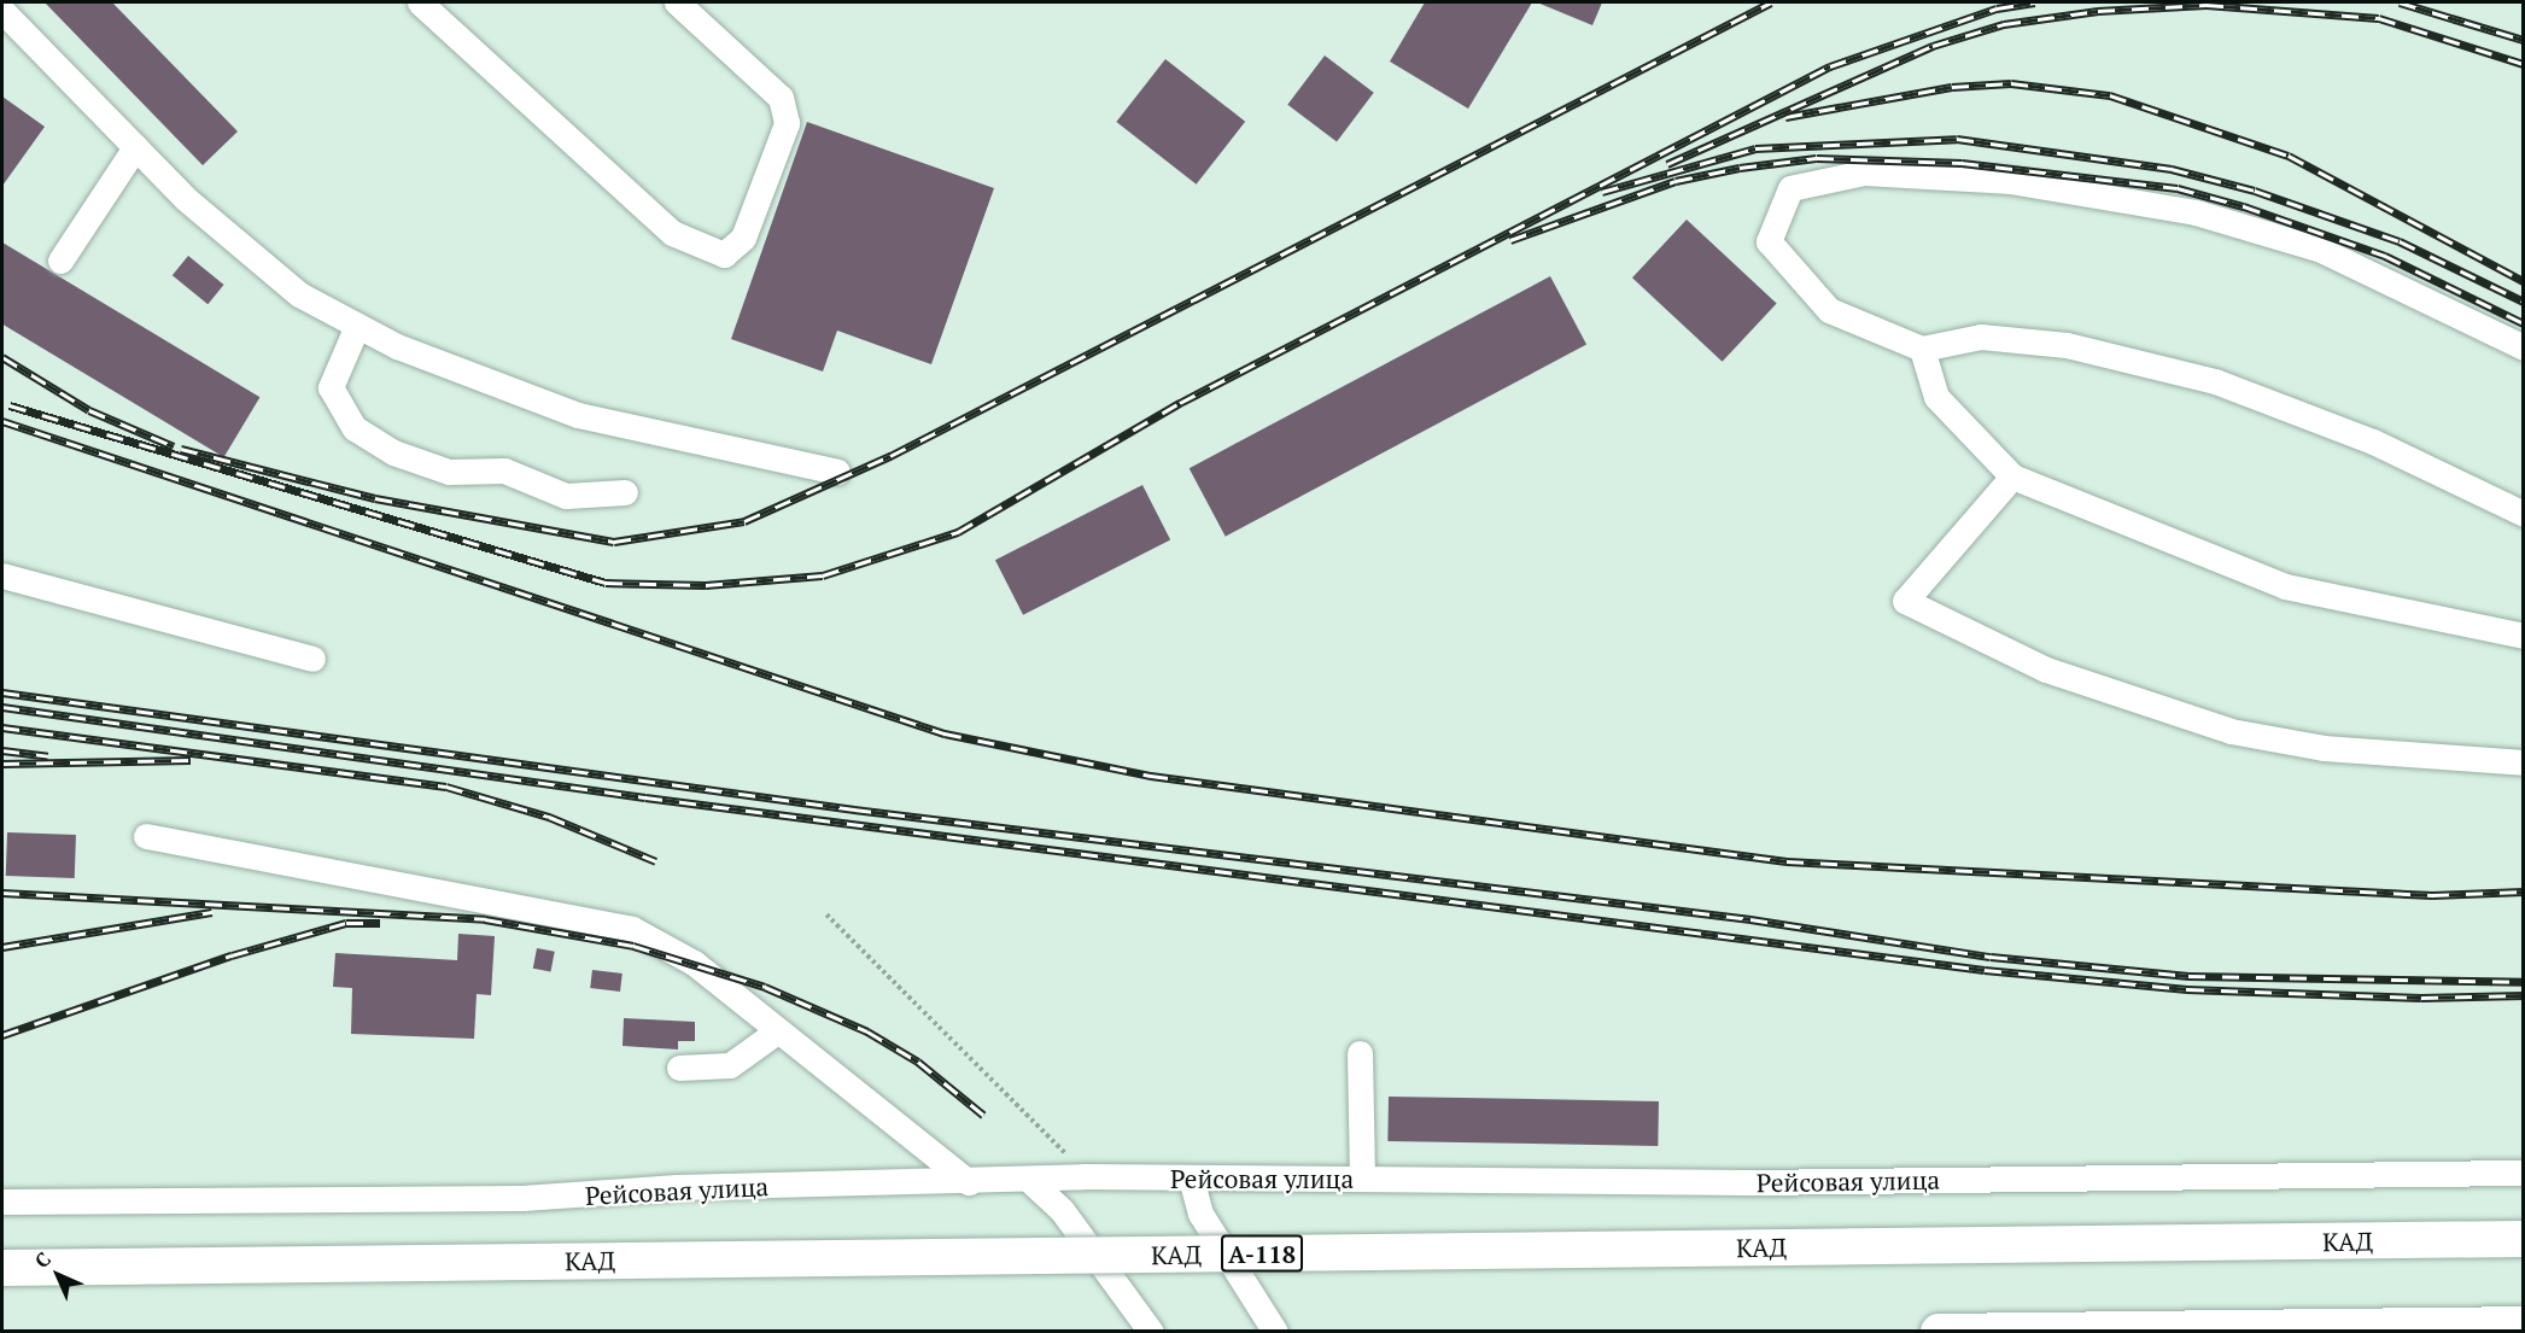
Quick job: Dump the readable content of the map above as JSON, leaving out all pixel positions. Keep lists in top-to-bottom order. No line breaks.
{"streets":{"highway":["КАД","А-118"],"street":["Рейсовая улица"]},"north":"top left"}
